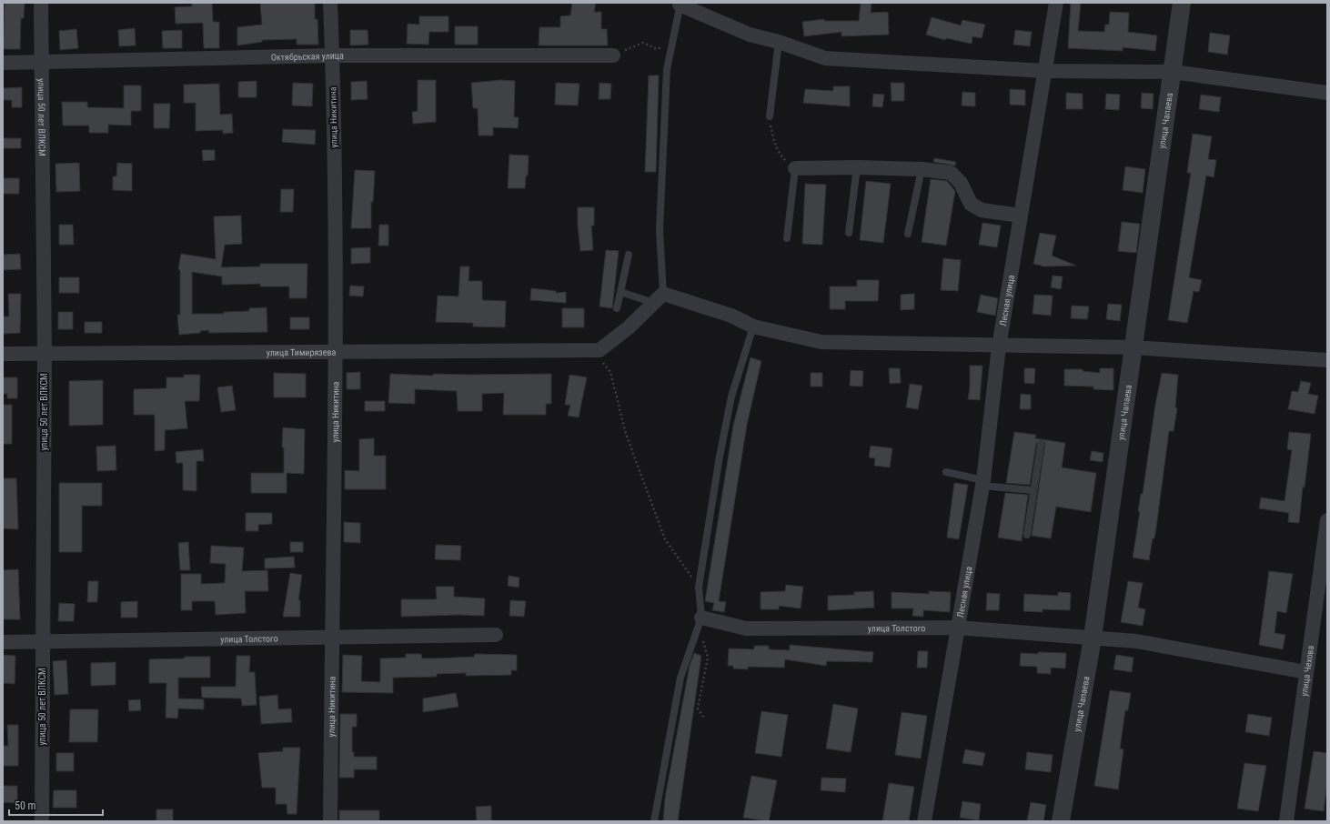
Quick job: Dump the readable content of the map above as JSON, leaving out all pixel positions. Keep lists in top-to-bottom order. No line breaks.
{"streets":{"street":["Октябрьская улица","улица 50 лет ВЛКСМ","улица Никитина","улица Чапаева","Лесная улица","улица Тимирязева","улица Толстого","улица Чехова"]},"crossings":[["Октябрьская улица","улица 50 лет ВЛКСМ"],["Октябрьская улица","улица Никитина"],["улица 50 лет ВЛКСМ","улица Тимирязева"],["улица 50 лет ВЛКСМ","улица Толстого"],["улица Никитина","улица Тимирязева"],["улица Никитина","улица Толстого"],["улица Чапаева","улица Толстого"],["Лесная улица","улица Толстого"],["улица Толстого","улица Чехова"]],"scale_bar":"50 m"}
